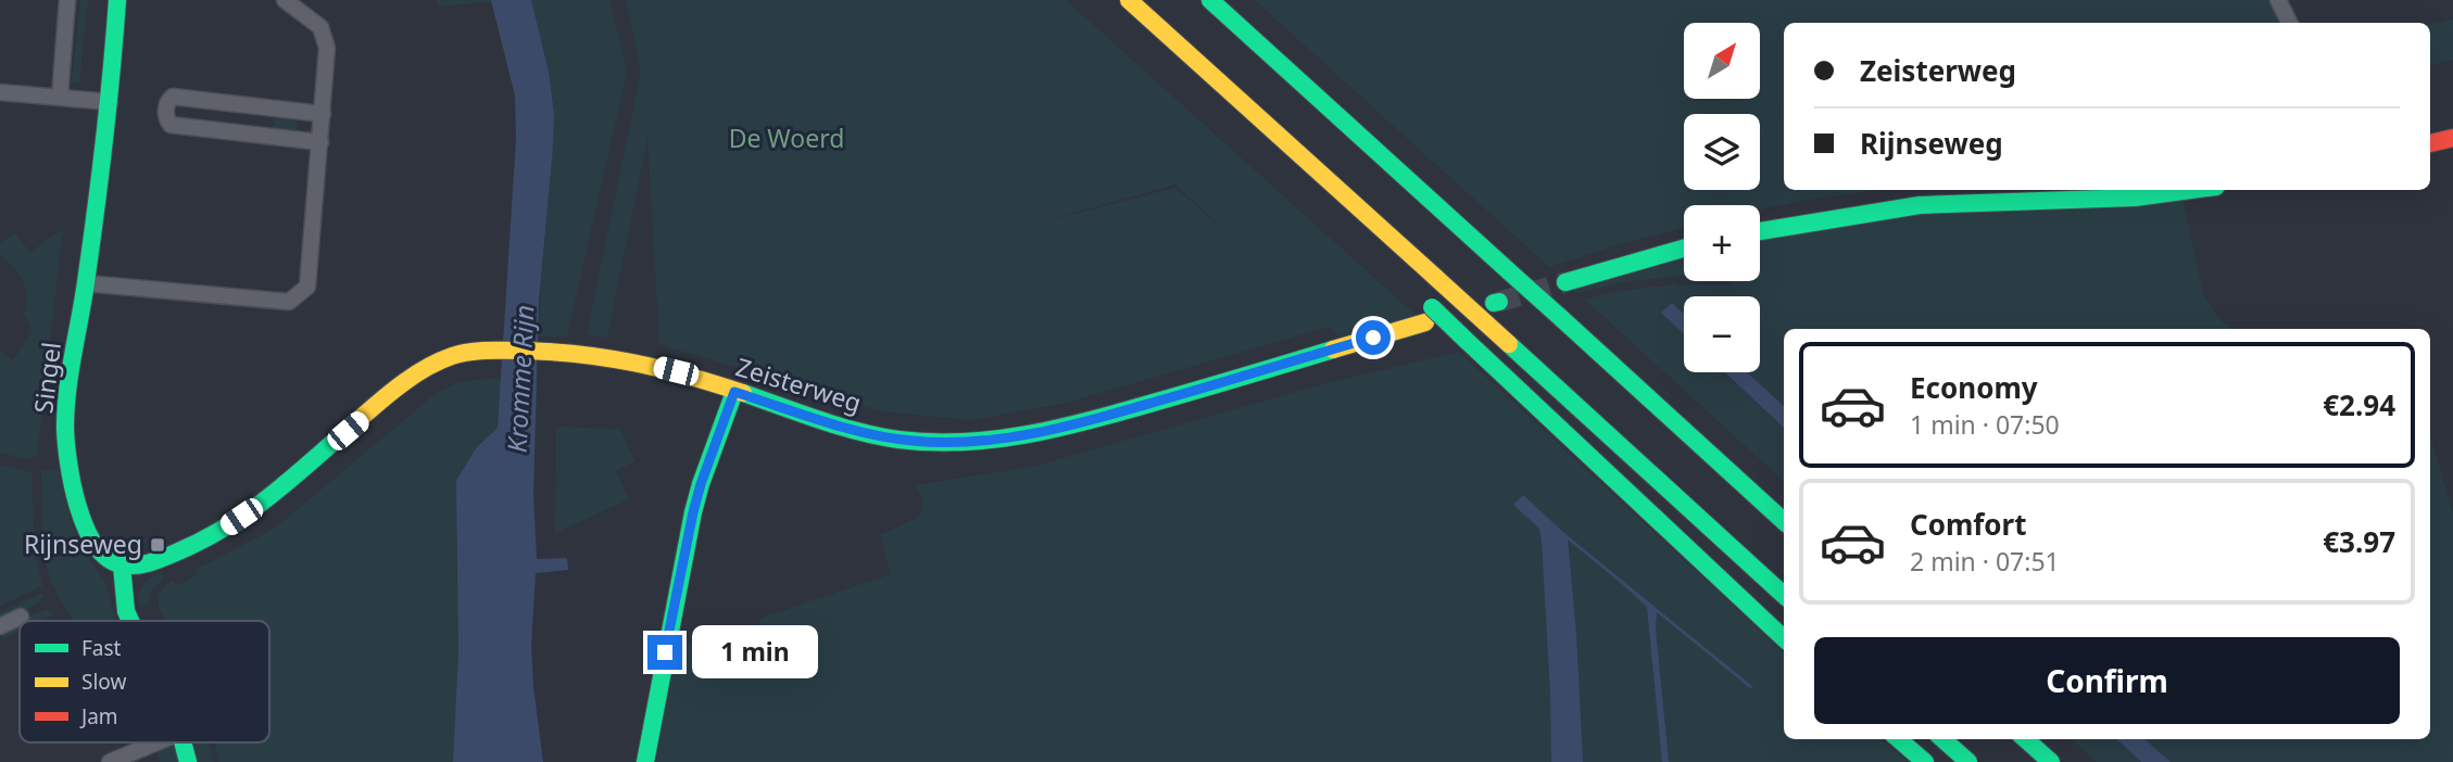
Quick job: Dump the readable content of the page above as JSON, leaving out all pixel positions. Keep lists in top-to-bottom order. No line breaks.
{"streets":{"main road":["Singel","Zeisterweg"]},"crossings":[["Singel","Zeisterweg"]],"water":["Kromme Rijn"],"parks":["De Woerd"],"places":{"transit":["Rijnseweg"]},"legend":["Fast","Slow","Jam"],"north":"top right","page":{"map_buttons":["+","−"],"banner":["Zeisterweg","Rijnseweg"],"list":[{"name":"Economy","note":"1 min · 07:50","value":"€2.94"},{"name":"Comfort","note":"2 min · 07:51","value":"€3.97"}],"buttons":"Confirm","bubble":"1 min"}}
